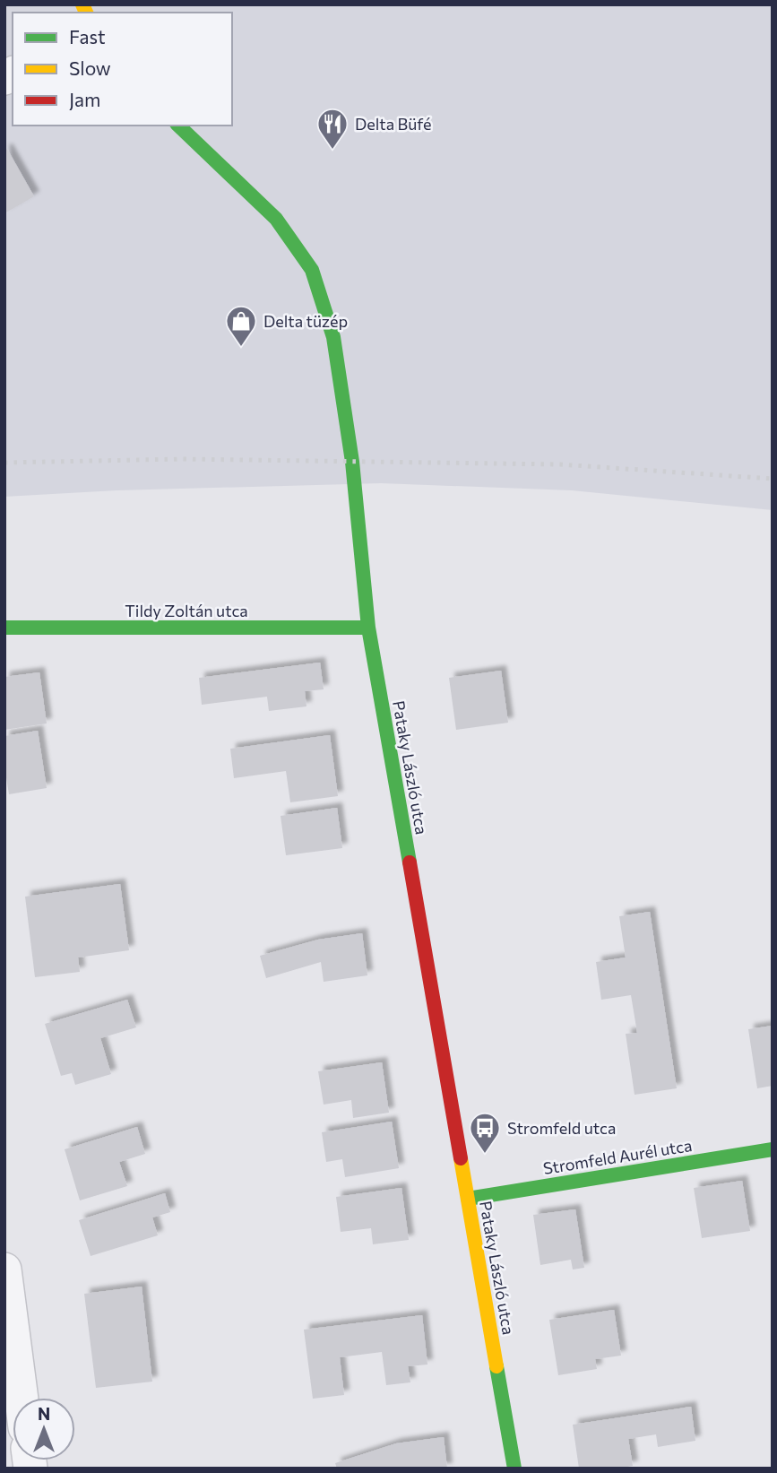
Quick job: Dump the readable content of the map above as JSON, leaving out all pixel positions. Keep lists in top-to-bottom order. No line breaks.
{"streets":{"street":["Tildy Zoltán utca","Pataky László utca","Stromfeld Aurél utca"]},"crossings":[["Tildy Zoltán utca","Pataky László utca"],["Pataky László utca","Stromfeld Aurél utca"]],"places":{"restaurant":["Delta Büfé"],"shop":["Delta tüzép"],"bus stop":["Stromfeld utca"]},"legend":["Fast","Slow","Jam"],"north":"top"}
